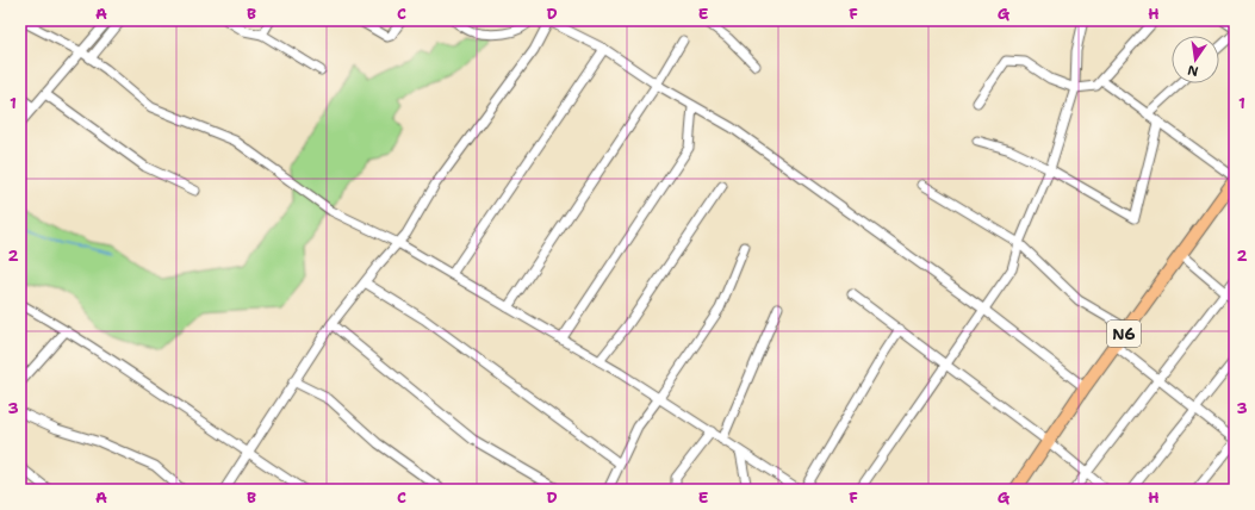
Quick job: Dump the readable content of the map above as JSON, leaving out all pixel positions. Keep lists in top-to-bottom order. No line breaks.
{"streets":{"highway":["N6"]},"north":"bottom","grid":{"columns":["A","B","C","D","E","F","G","H"],"rows":["1","2","3"]}}
